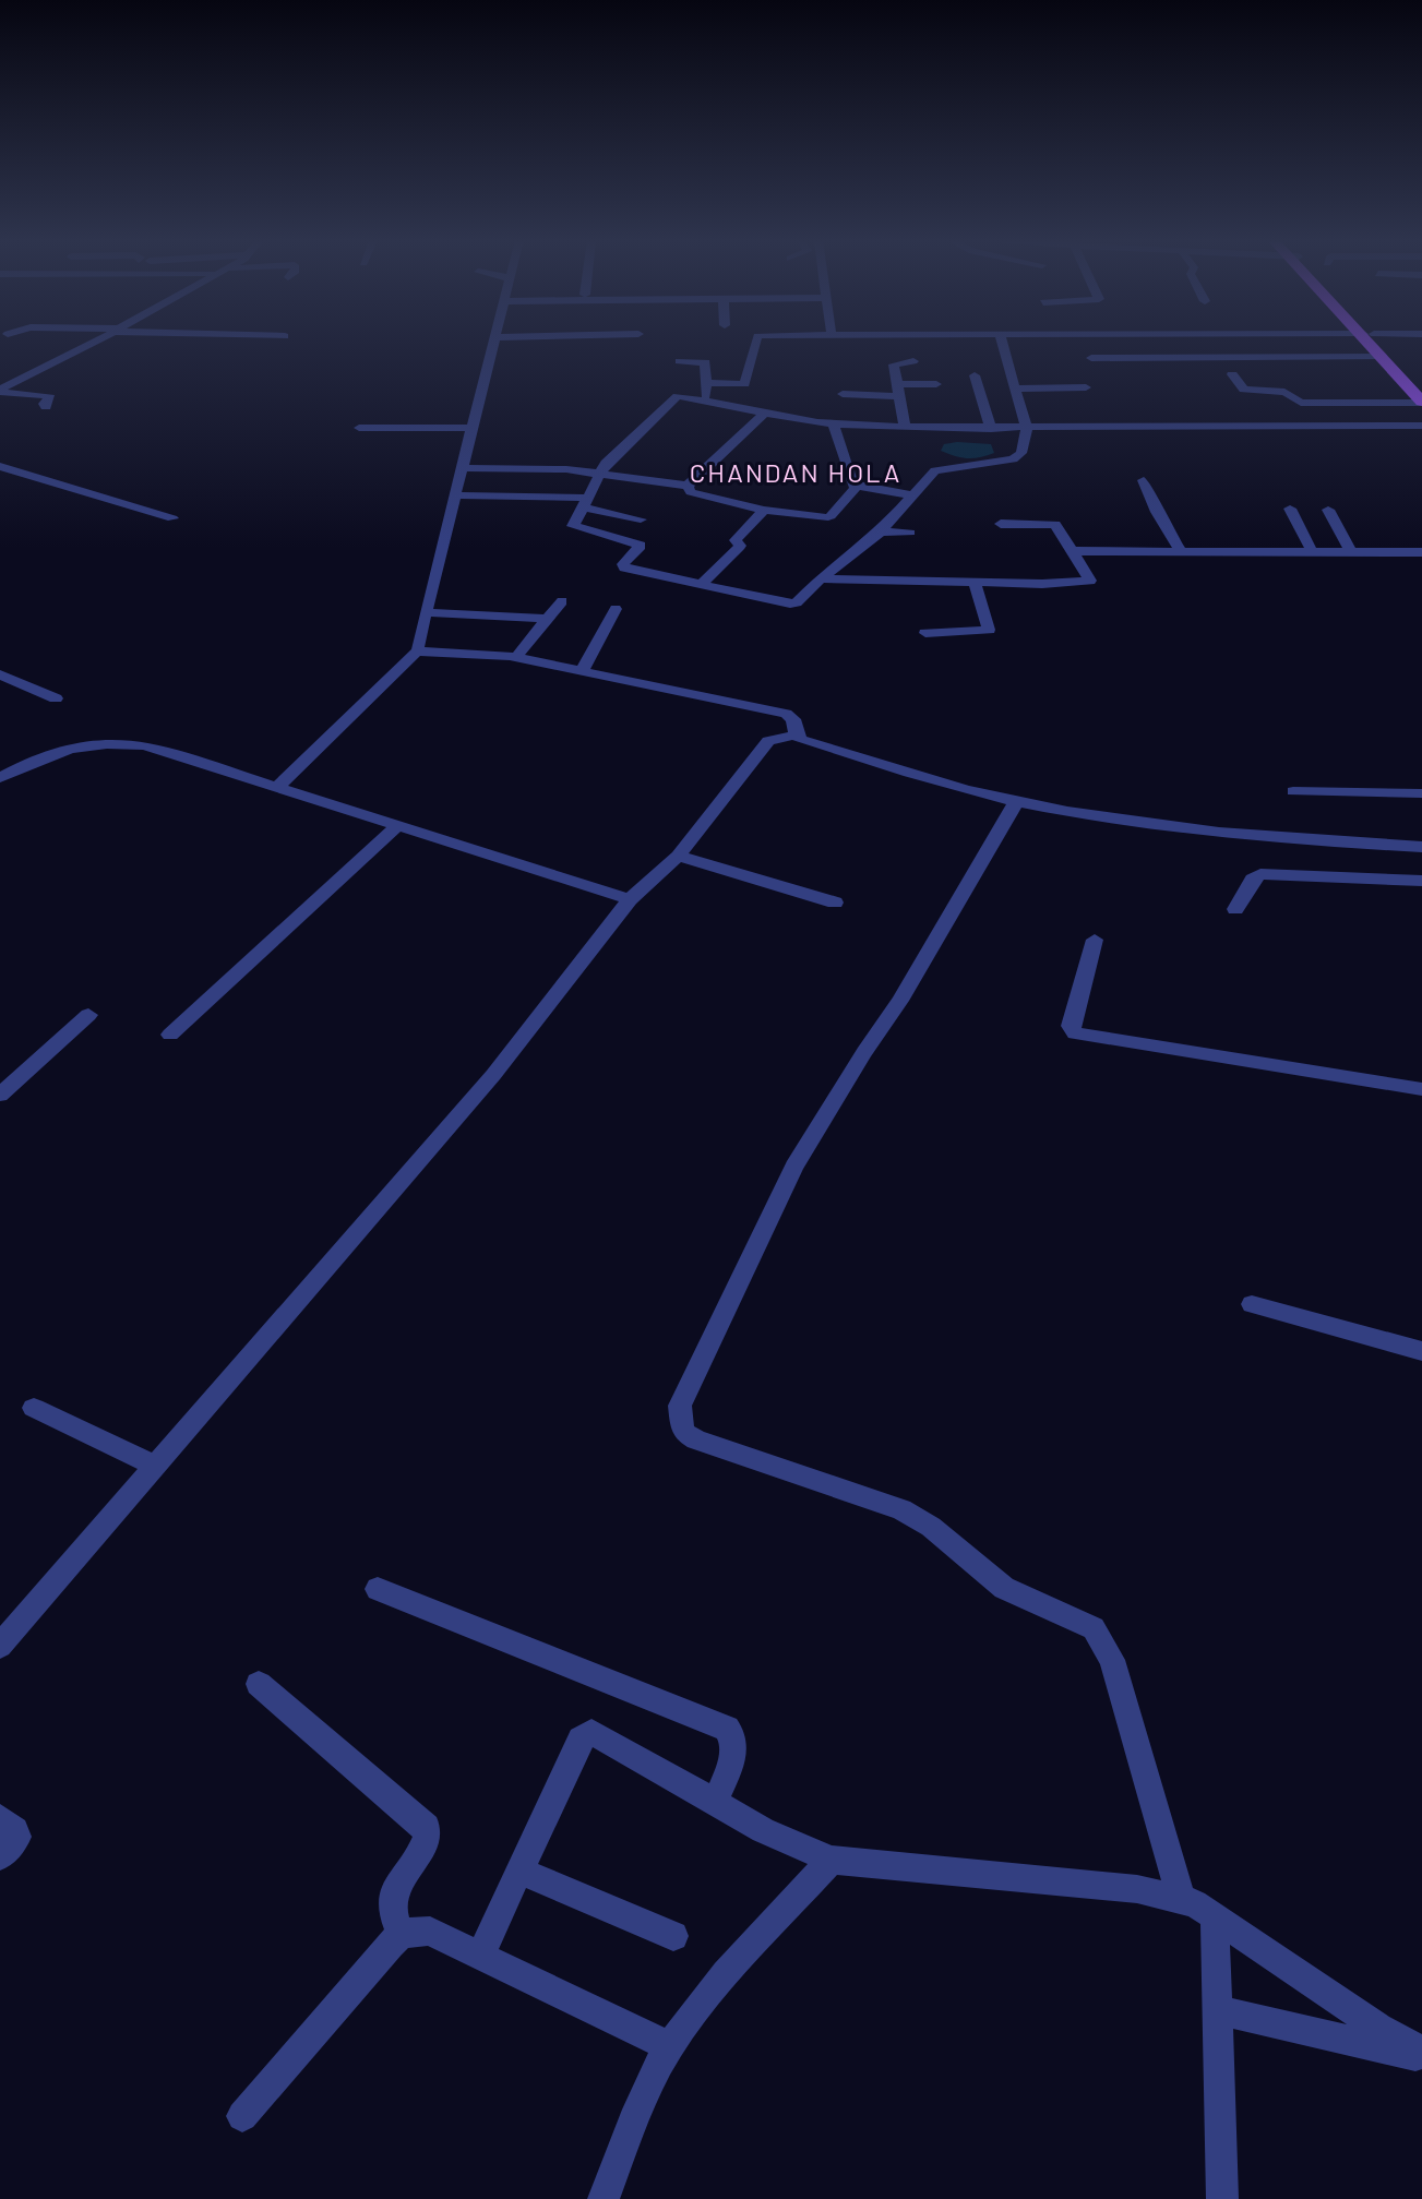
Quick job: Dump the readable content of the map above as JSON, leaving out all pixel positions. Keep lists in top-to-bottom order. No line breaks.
{"districts":["CHANDAN HOLA"]}
